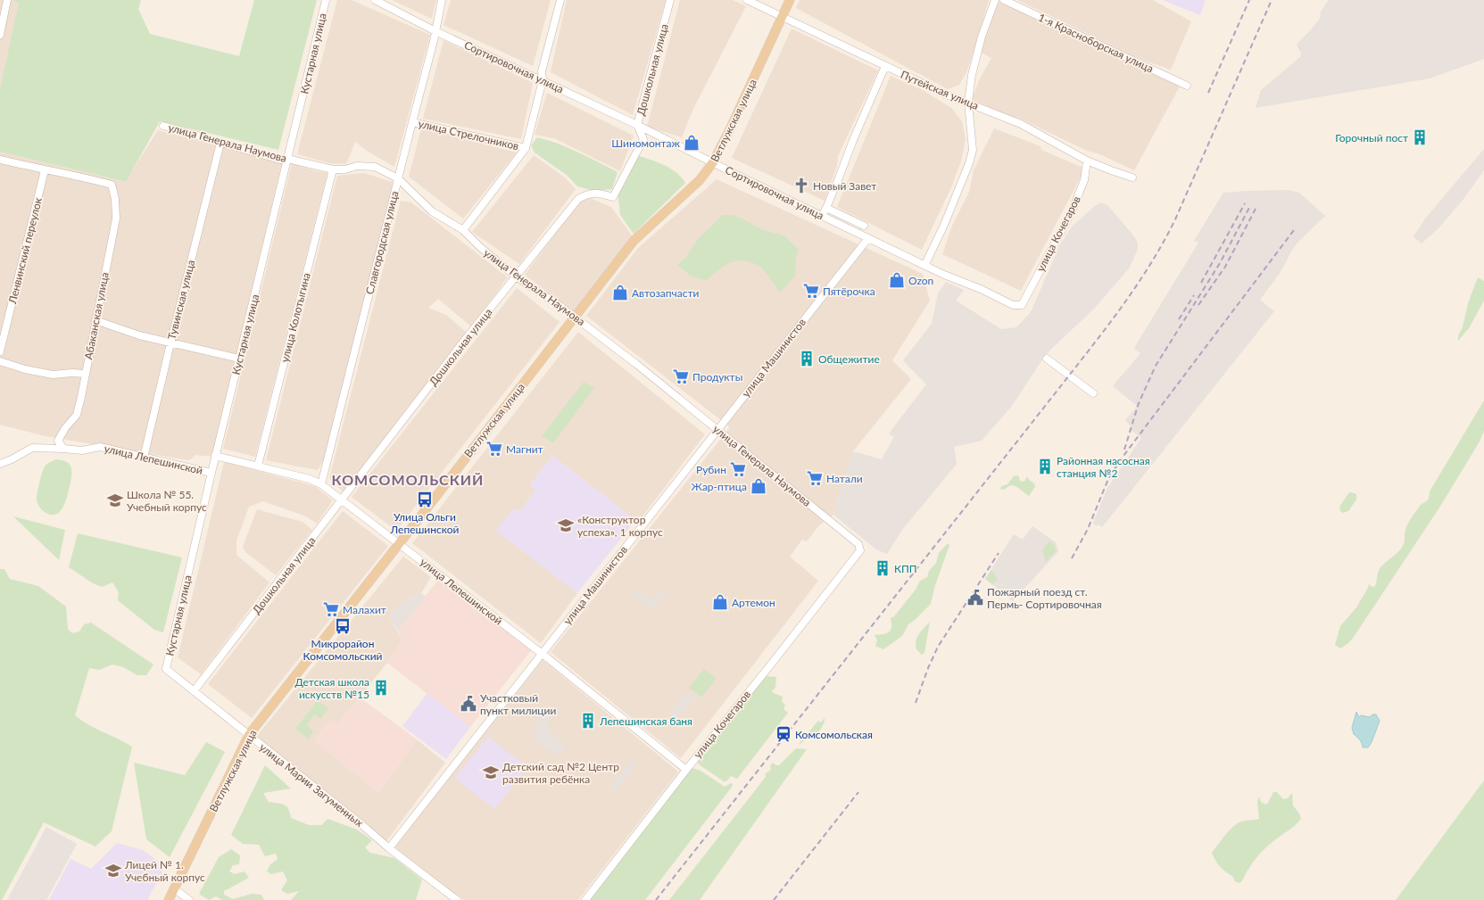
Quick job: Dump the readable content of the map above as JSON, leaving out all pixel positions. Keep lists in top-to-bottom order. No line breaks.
{"streets":{"main road":["Ветлужская улица"],"street":["1-я Красноборская улица","Кустарная улица","Сортировочная улица","Дошкольная улица","Путейская улица","улица Стрелочников","улица Генерала Наумова","улица Кочегаров","Славгородская улица","Ленвинский переулок","Тувинская улица","Абаканская улица","улица Колотыгина","улица Машинистов","улица Лепешинской","улица Марии Загуменных"]},"crossings":[["Кустарная улица","улица Генерала Наумова"],["Кустарная улица","улица Лепешинской"],["Кустарная улица","улица Марии Загуменных"],["Сортировочная улица","Дошкольная улица"],["Сортировочная улица","Ветлужская улица"],["Сортировочная улица","улица Кочегаров"],["Сортировочная улица","Славгородская улица"],["Сортировочная улица","улица Машинистов"],["Дошкольная улица","улица Генерала Наумова"],["Дошкольная улица","улица Лепешинской"],["Дошкольная улица","улица Марии Загуменных"],["Путейская улица","Ветлужская улица"],["Путейская улица","улица Кочегаров"],["Ветлужская улица","улица Генерала Наумова"],["Ветлужская улица","улица Лепешинской"],["Ветлужская улица","улица Марии Загуменных"],["улица Стрелочников","Славгородская улица"],["улица Генерала Наумова","улица Кочегаров"],["улица Генерала Наумова","Славгородская улица"],["улица Генерала Наумова","Тувинская улица"],["улица Генерала Наумова","улица Колотыгина"],["улица Генерала Наумова","улица Машинистов"],["улица Кочегаров","улица Лепешинской"],["Славгородская улица","улица Лепешинской"],["Ленвинский переулок","Абаканская улица"],["Тувинская улица","улица Лепешинской"],["Абаканская улица","улица Лепешинской"],["улица Колотыгина","улица Лепешинской"],["улица Машинистов","улица Лепешинской"],["улица Машинистов","улица Марии Загуменных"]],"districts":["КОМСОМОЛЬСКИЙ"],"places":{"building":["Горочный пост","Общежитие","Районная насосная станция №2","КПП","Детская школа искусств №15","Лепешинская баня"],"shop":["Шиномонтаж","Ozon","Автозапчасти","Жар-птица","Артемон"],"church":["Новый Завет"],"supermarket":["Пятёрочка","Продукты","Магнит","Рубин","Натали","Малахит"],"bus stop":["Улица Ольги Лепешинской","Микрорайон Комсомольский"],"school or university":["Школа № 55. Учебный корпус","«Конструктор успеха», 1 корпус","Детский сад №2 Центр развития ребёнка","Лицей № 1. Учебный корпус"],"public building":["Пожарный поезд ст. Пермь- Сортировочная","Участковый пункт милиции"],"station":["Комсомольская"]}}
